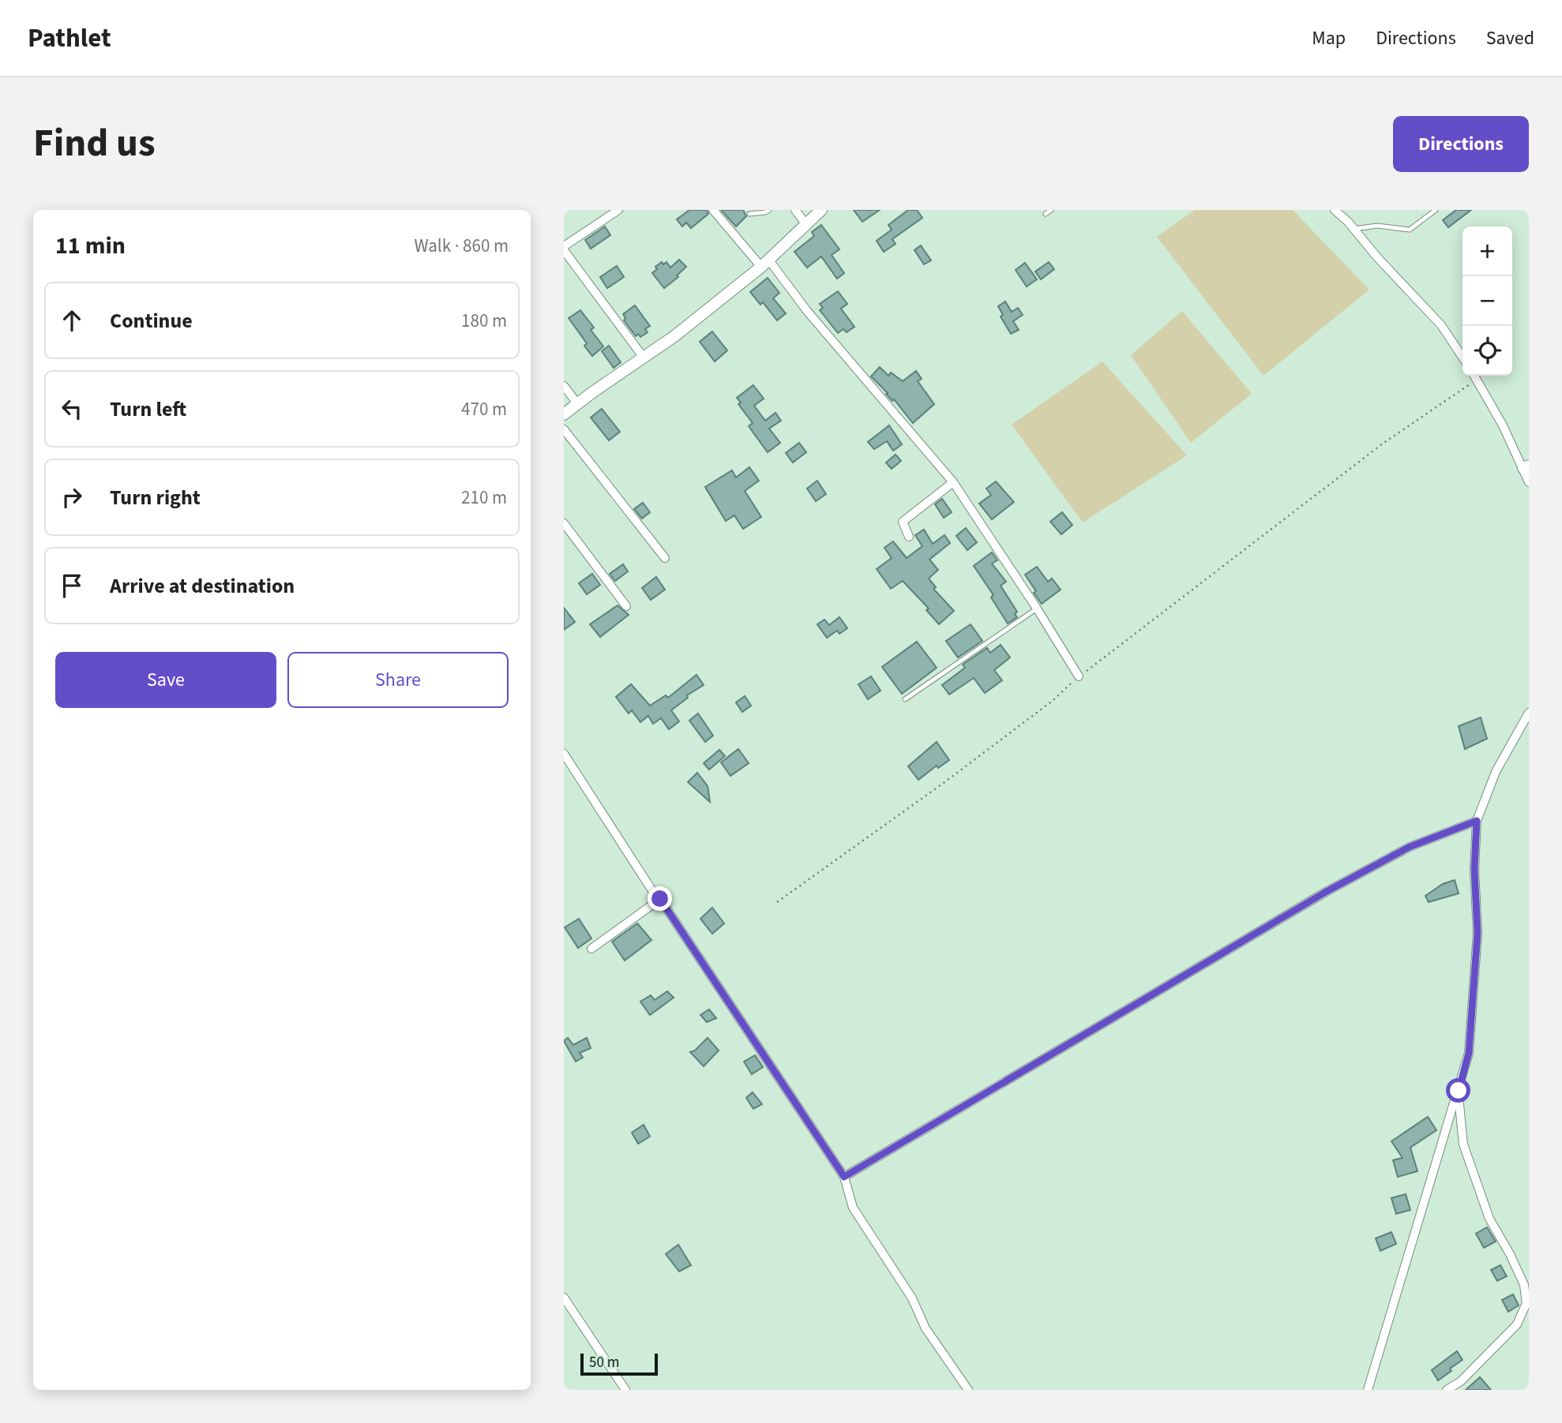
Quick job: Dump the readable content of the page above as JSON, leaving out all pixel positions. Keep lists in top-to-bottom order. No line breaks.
{"scale_bar":"50 m","page":{"header":"Pathlet","nav":["Map","Directions","Saved"],"title":"Find us","buttons":["Directions",["Save","Share"]],"heading":["11 min","Walk · 860 m"],"map_buttons":["+","−"],"list":[["Continue","180 m"],["Turn left","470 m"],["Turn right","210 m"],"Arrive at destination"],"scale":"50 m"}}
